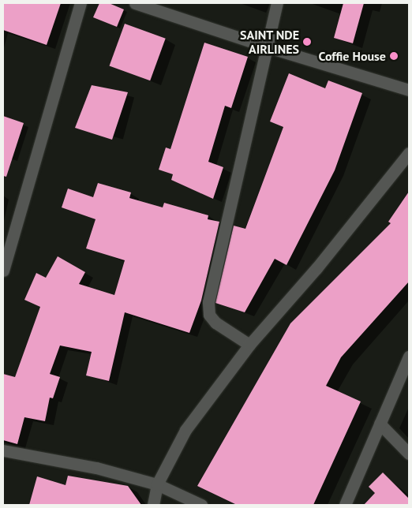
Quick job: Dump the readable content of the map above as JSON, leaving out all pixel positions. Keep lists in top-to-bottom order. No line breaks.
{"places":["SAINT NDE AIRLINES","Coffie House"]}
